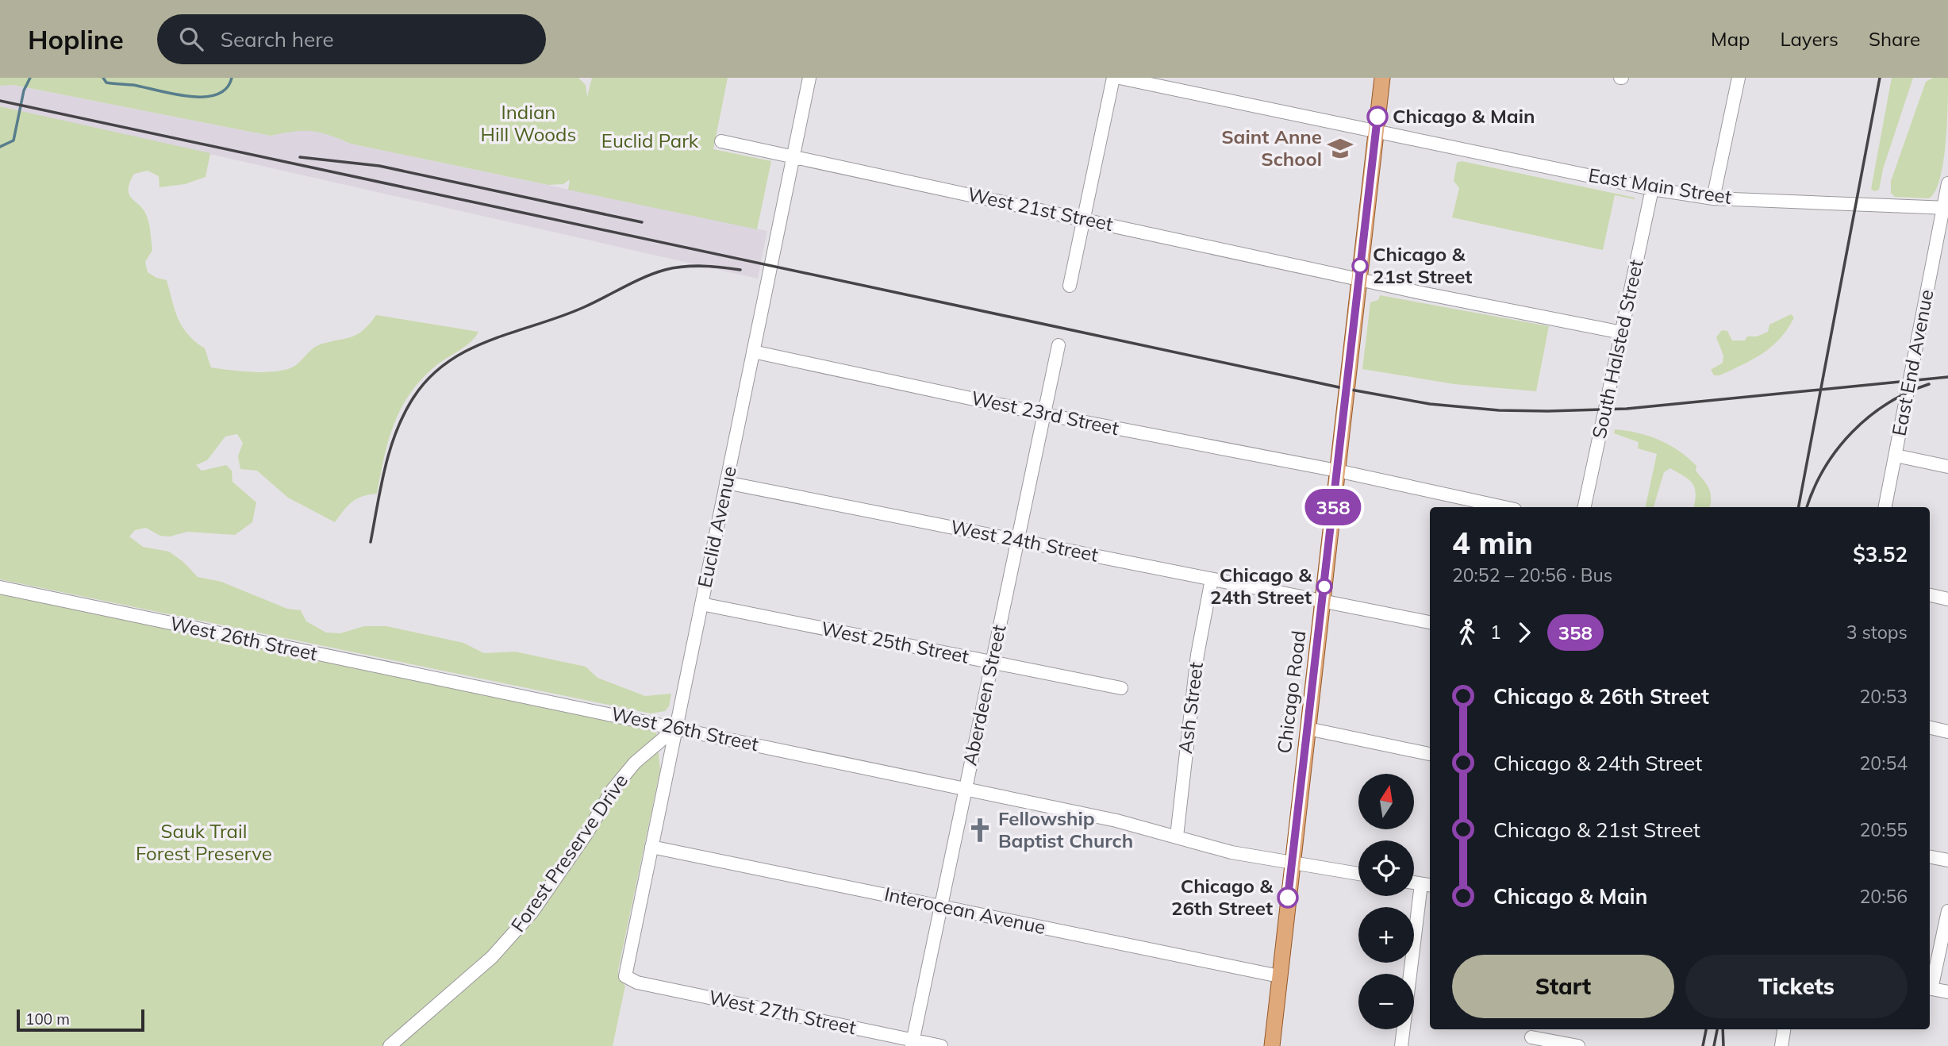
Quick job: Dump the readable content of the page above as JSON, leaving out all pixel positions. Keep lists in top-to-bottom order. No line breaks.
{"streets":{"main road":["Chicago Road"],"street":["East Main Street","West 21st Street","South Halsted Street","East End Avenue","West 23rd Street","Euclid Avenue","West 24th Street","West 26th Street","West 25th Street","Aberdeen Street","Ash Street","Forest Preserve Drive","Interocean Avenue","West 27th Street"]},"crossings":[["East Main Street","South Halsted Street"],["East Main Street","East End Avenue"],["East Main Street","Chicago Road"],["West 21st Street","South Halsted Street"],["West 21st Street","Euclid Avenue"],["West 21st Street","Chicago Road"],["West 23rd Street","Euclid Avenue"],["West 23rd Street","Chicago Road"],["West 23rd Street","Aberdeen Street"],["Euclid Avenue","West 24th Street"],["Euclid Avenue","West 26th Street"],["Euclid Avenue","West 25th Street"],["Euclid Avenue","Forest Preserve Drive"],["Euclid Avenue","Interocean Avenue"],["Euclid Avenue","West 27th Street"],["West 24th Street","Chicago Road"],["West 24th Street","Aberdeen Street"],["West 24th Street","Ash Street"],["West 26th Street","Chicago Road"],["West 26th Street","Aberdeen Street"],["West 26th Street","Ash Street"],["West 26th Street","Forest Preserve Drive"],["West 25th Street","Aberdeen Street"],["Chicago Road","Interocean Avenue"],["Aberdeen Street","Interocean Avenue"],["Aberdeen Street","West 27th Street"]],"parks":["Indian Hill Woods","Euclid Park","Sauk Trail Forest Preserve"],"places":{"other":["Chicago & Main","Chicago & 21st Street","Chicago & 24th Street","Chicago & 26th Street"],"school or university":["Saint Anne School"],"church":["Fellowship Baptist Church"]},"lines":["bus line 358"],"scale_bar":"100 m","north":"top","page":{"header":"Hopline","search":"Search here","nav":["Map","Layers","Share"],"on_map":"358","heading":["4 min","20:52 – 20:56 · Bus","$3.52"],"legs":["1","358","3 stops"],"list":[{"name":"Chicago & 26th Street","value":"20:53"},{"name":"Chicago & 24th Street","value":"20:54"},{"name":"Chicago & 21st Street","value":"20:55"},{"name":"Chicago & Main","value":"20:56"}],"map_buttons":["+","−"],"buttons":["Start","Tickets"],"scale":"100 m"}}
